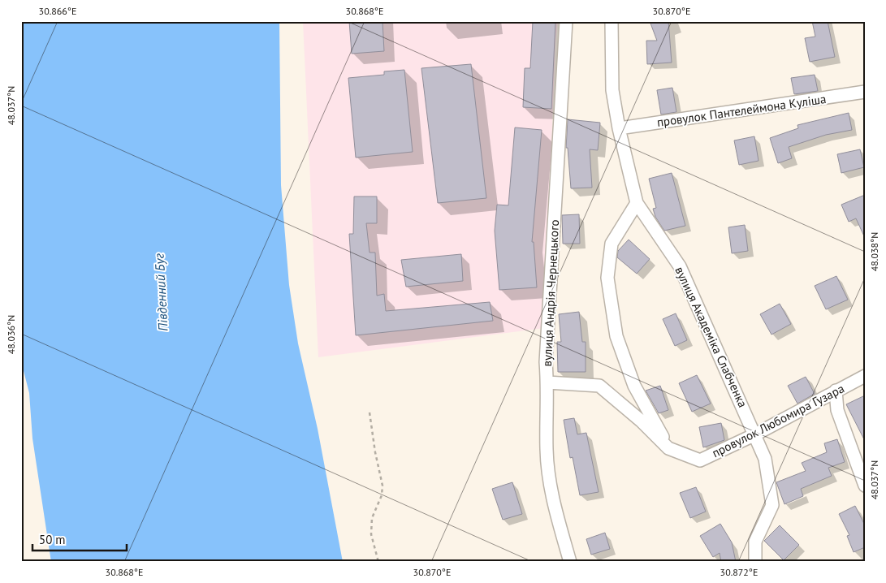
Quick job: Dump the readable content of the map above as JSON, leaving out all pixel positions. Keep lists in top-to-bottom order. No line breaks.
{"streets":{"street":["провулок Пантелеймона Куліша","вулиця Андрія Чернецького","вулиця Академіка Слабченка","провулок Любомира Гузара"]},"crossings":[["провулок Пантелеймона Куліша","вулиця Академіка Слабченка"],["вулиця Академіка Слабченка","провулок Любомира Гузара"]],"water":["Південний Буг"],"scale_bar":"50 m","coordinates":["30.866°E","30.868°E","30.870°E","48.037°N","48.038°N","48.036°N","30.872°E"]}
